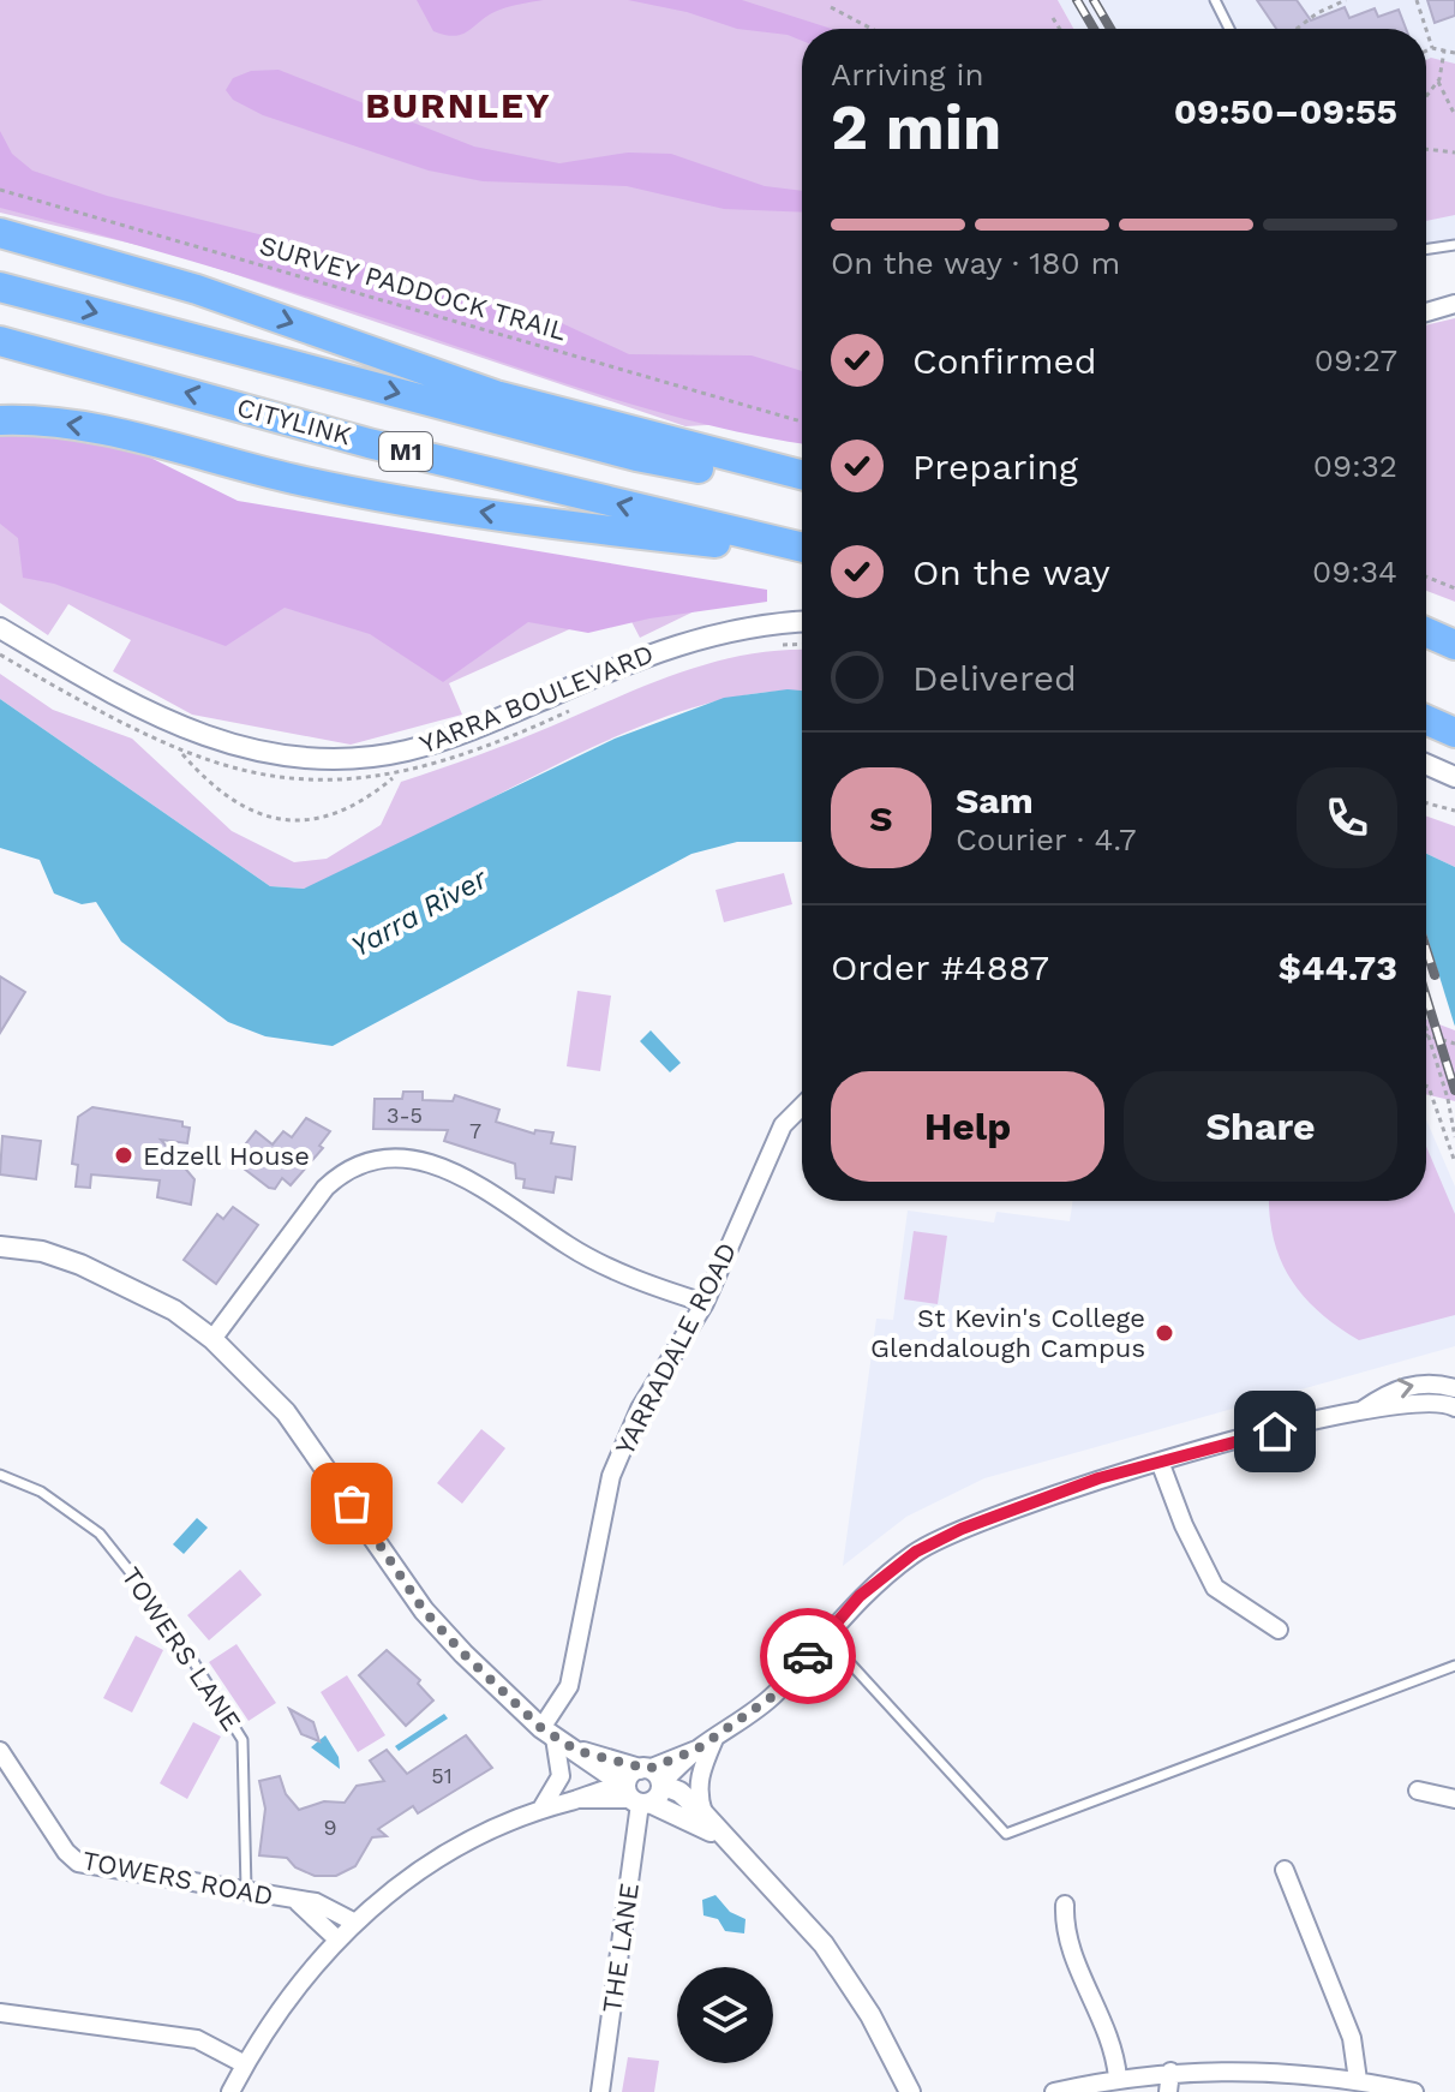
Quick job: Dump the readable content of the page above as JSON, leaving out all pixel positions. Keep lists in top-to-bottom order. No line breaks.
{"streets":{"highway":["CITYLINK","M1"],"street":["YARRA BOULEVARD","YARRADALE ROAD","TOWERS ROAD","THE LANE"],"lane":["TOWERS LANE"],"path":["SURVEY PADDOCK TRAIL"]},"crossings":[["TOWERS LANE","TOWERS ROAD"]],"districts":["BURNLEY"],"water":["Yarra River"],"places":["Edzell House","St Kevin's College Glendalough Campus"],"house_numbers":["3-5","7","51","9"],"page":{"heading":["2 min","Arriving in","09:50–09:55"],"panel":["Sam","Courier · 4.7","Order #4887","$44.73"],"bar":"On the way · 180 m","list":[["Confirmed","09:27"],["Preparing","09:32"],["On the way","09:34"],"Delivered"],"round":"S","buttons":["Help","Share"]}}
